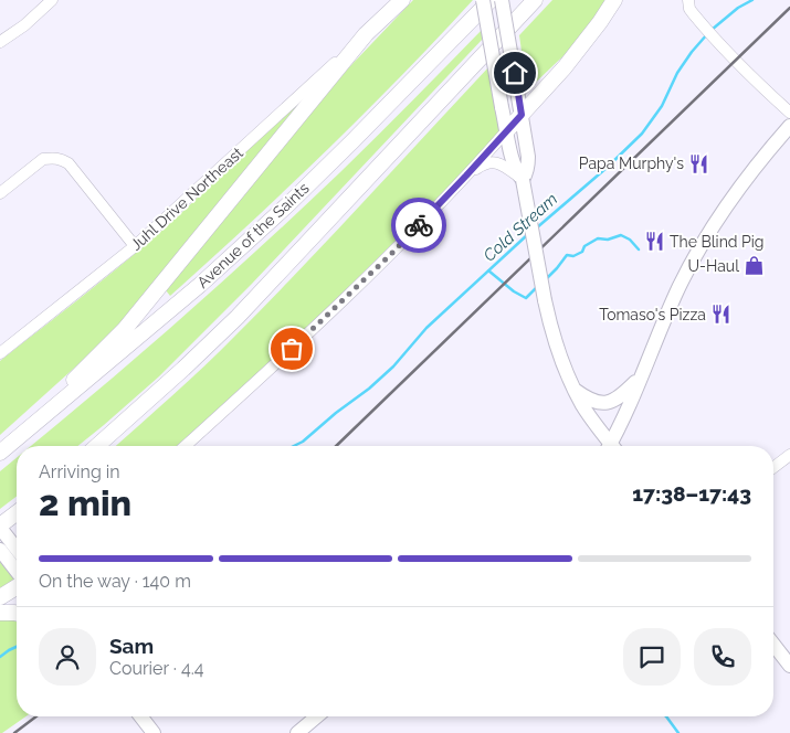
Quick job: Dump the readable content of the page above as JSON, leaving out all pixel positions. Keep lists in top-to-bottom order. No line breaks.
{"streets":{"highway":["Avenue of the Saints"],"street":["Juhl Drive Northeast"]},"water":["Cold Stream"],"places":{"restaurant":["Papa Murphy's","The Blind Pig","Tomaso's Pizza"],"shop":["U-Haul"]},"page":{"heading":["2 min","Arriving in","17:38–17:43"],"panel":["Sam","Courier · 4.4"],"bar":"On the way · 140 m"}}
